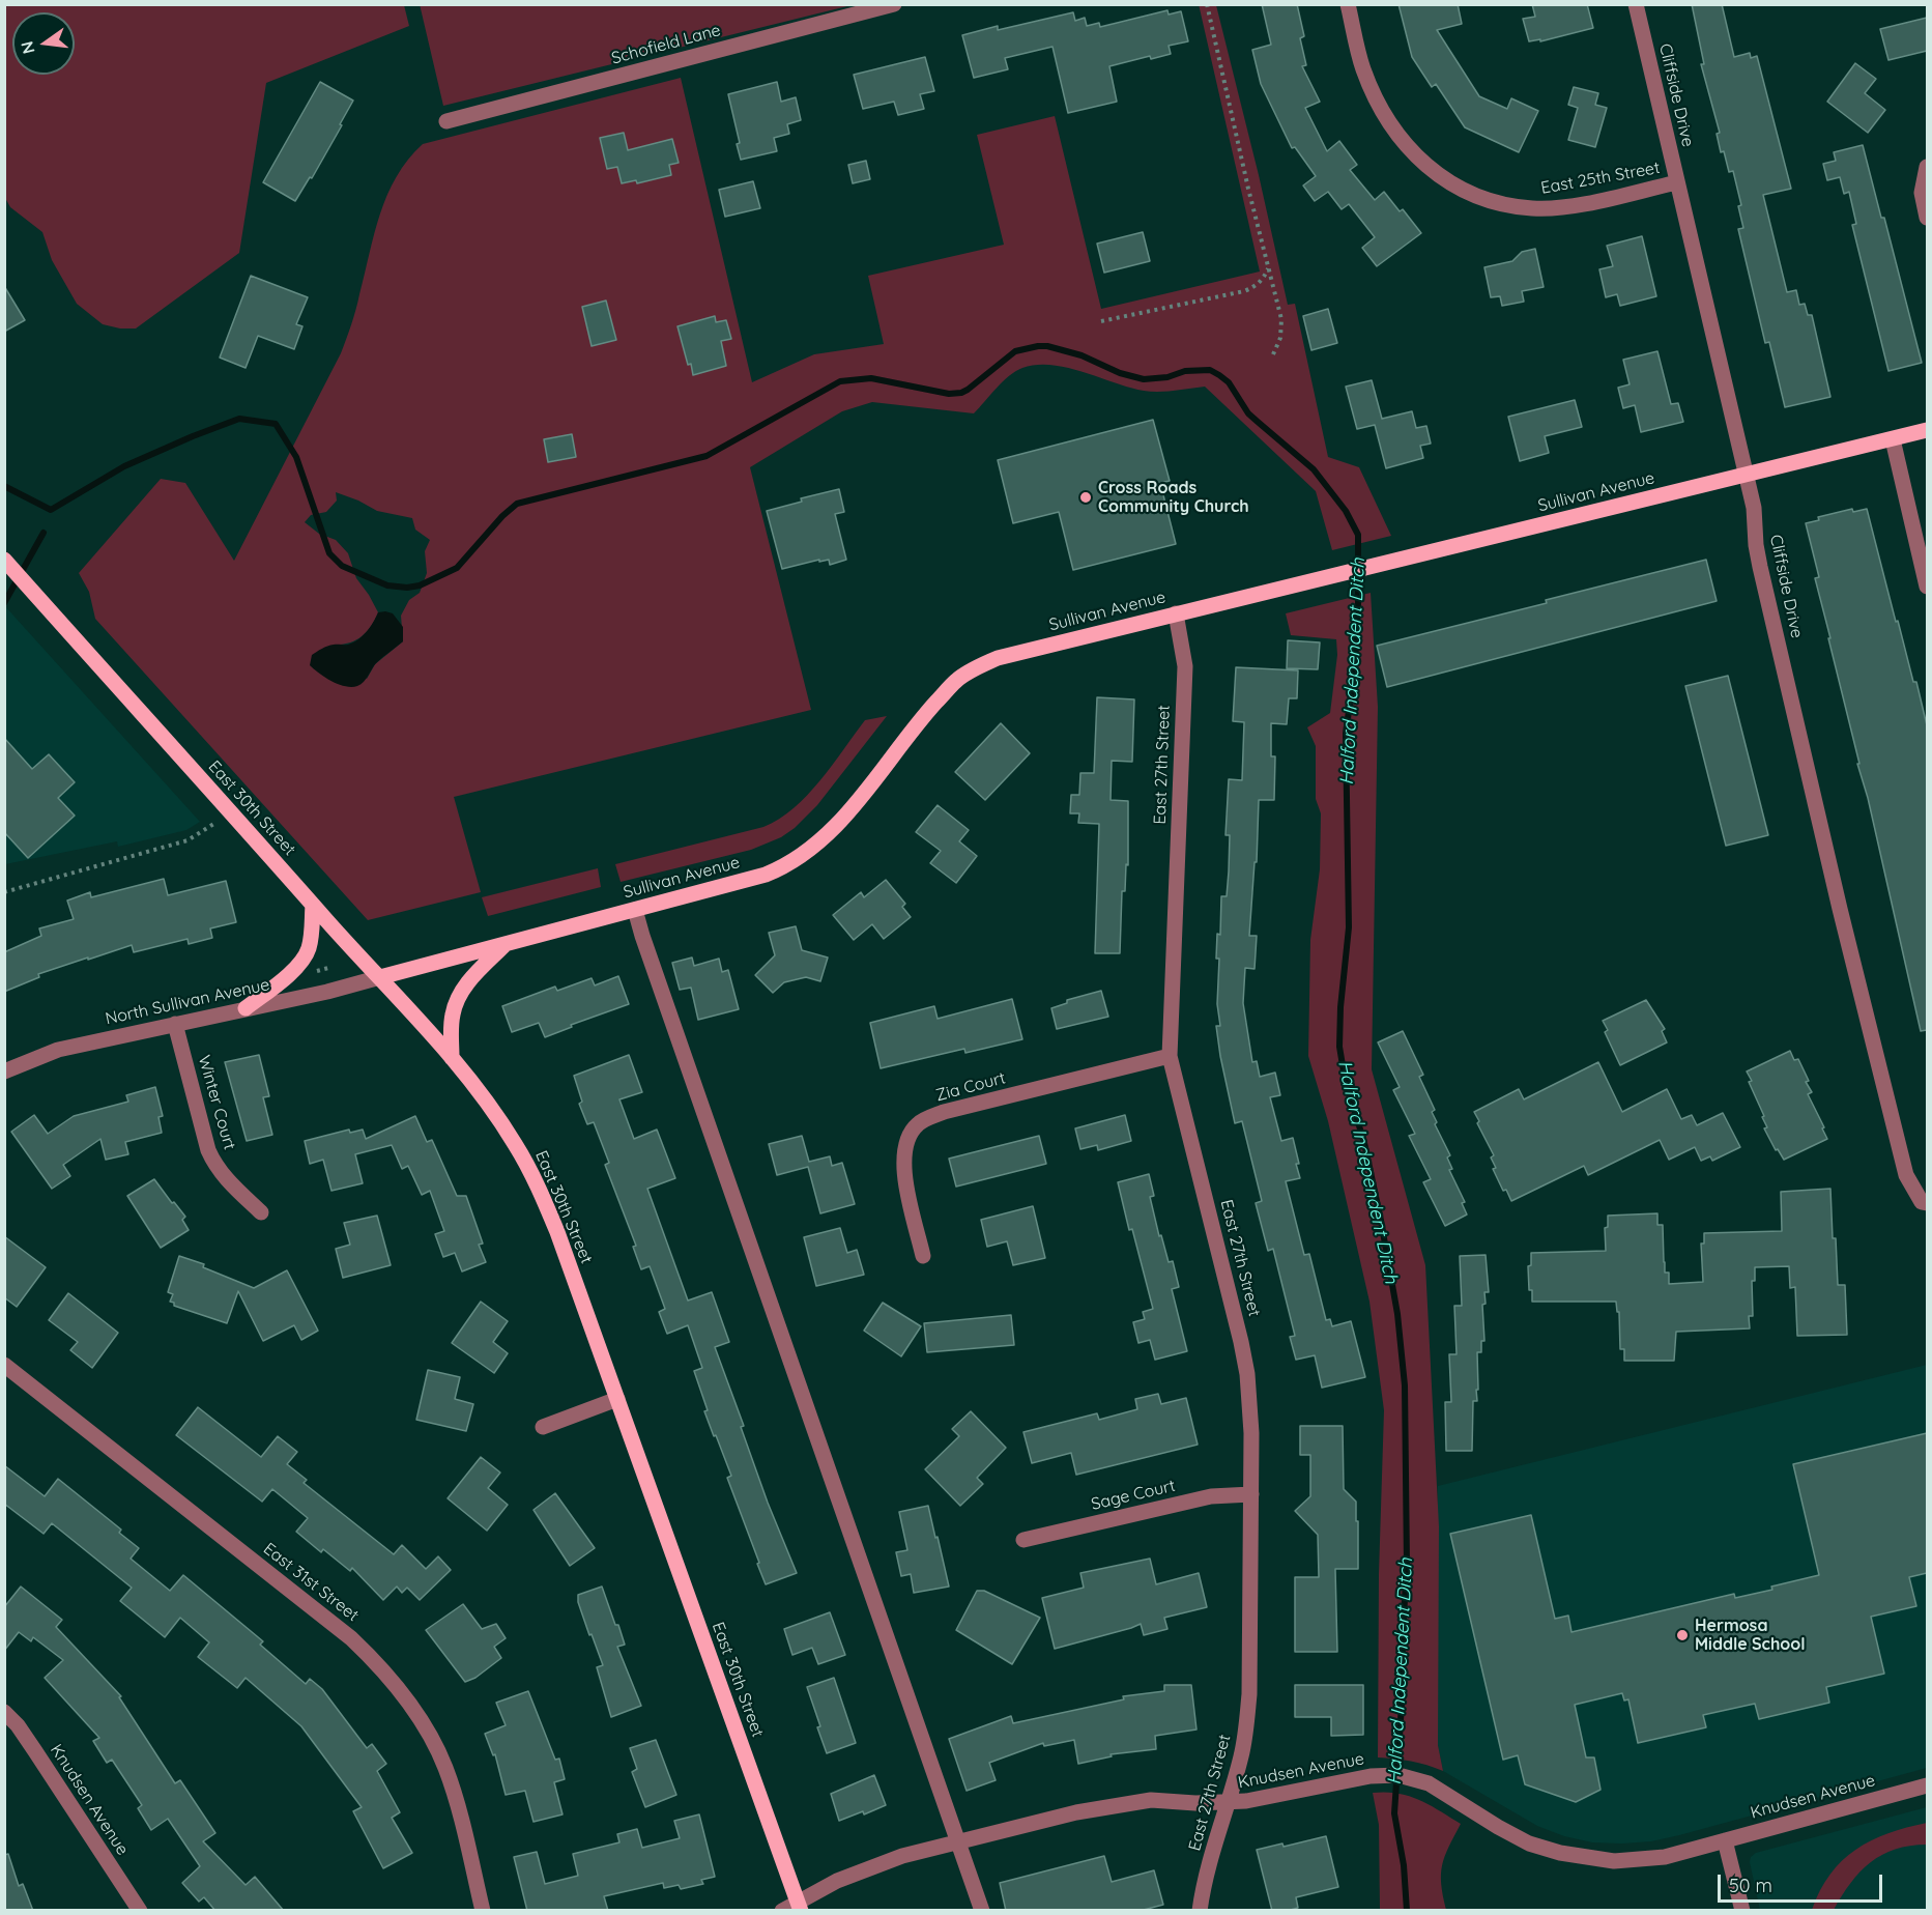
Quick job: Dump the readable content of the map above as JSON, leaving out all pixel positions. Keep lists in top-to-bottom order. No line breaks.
{"streets":{"main road":["Sullivan Avenue","East 30th Street"],"street":["Schofield Lane","Cliffside Drive","East 25th Street","East 27th Street","North Sullivan Avenue","Zia Court","Winter Court","Sage Court","East 31st Street","Knudsen Avenue"]},"crossings":[["Cliffside Drive","East 25th Street"],["Cliffside Drive","Sullivan Avenue"],["Sullivan Avenue","East 27th Street"],["Sullivan Avenue","East 30th Street"],["Sullivan Avenue","North Sullivan Avenue"],["East 27th Street","Zia Court"],["East 27th Street","Sage Court"],["East 27th Street","Knudsen Avenue"],["East 30th Street","North Sullivan Avenue"],["East 30th Street","Knudsen Avenue"],["North Sullivan Avenue","Winter Court"]],"water":["Halford Independent Ditch"],"places":["Cross Roads Community Church","Hermosa Middle School"],"scale_bar":"50 m","north":"left"}
